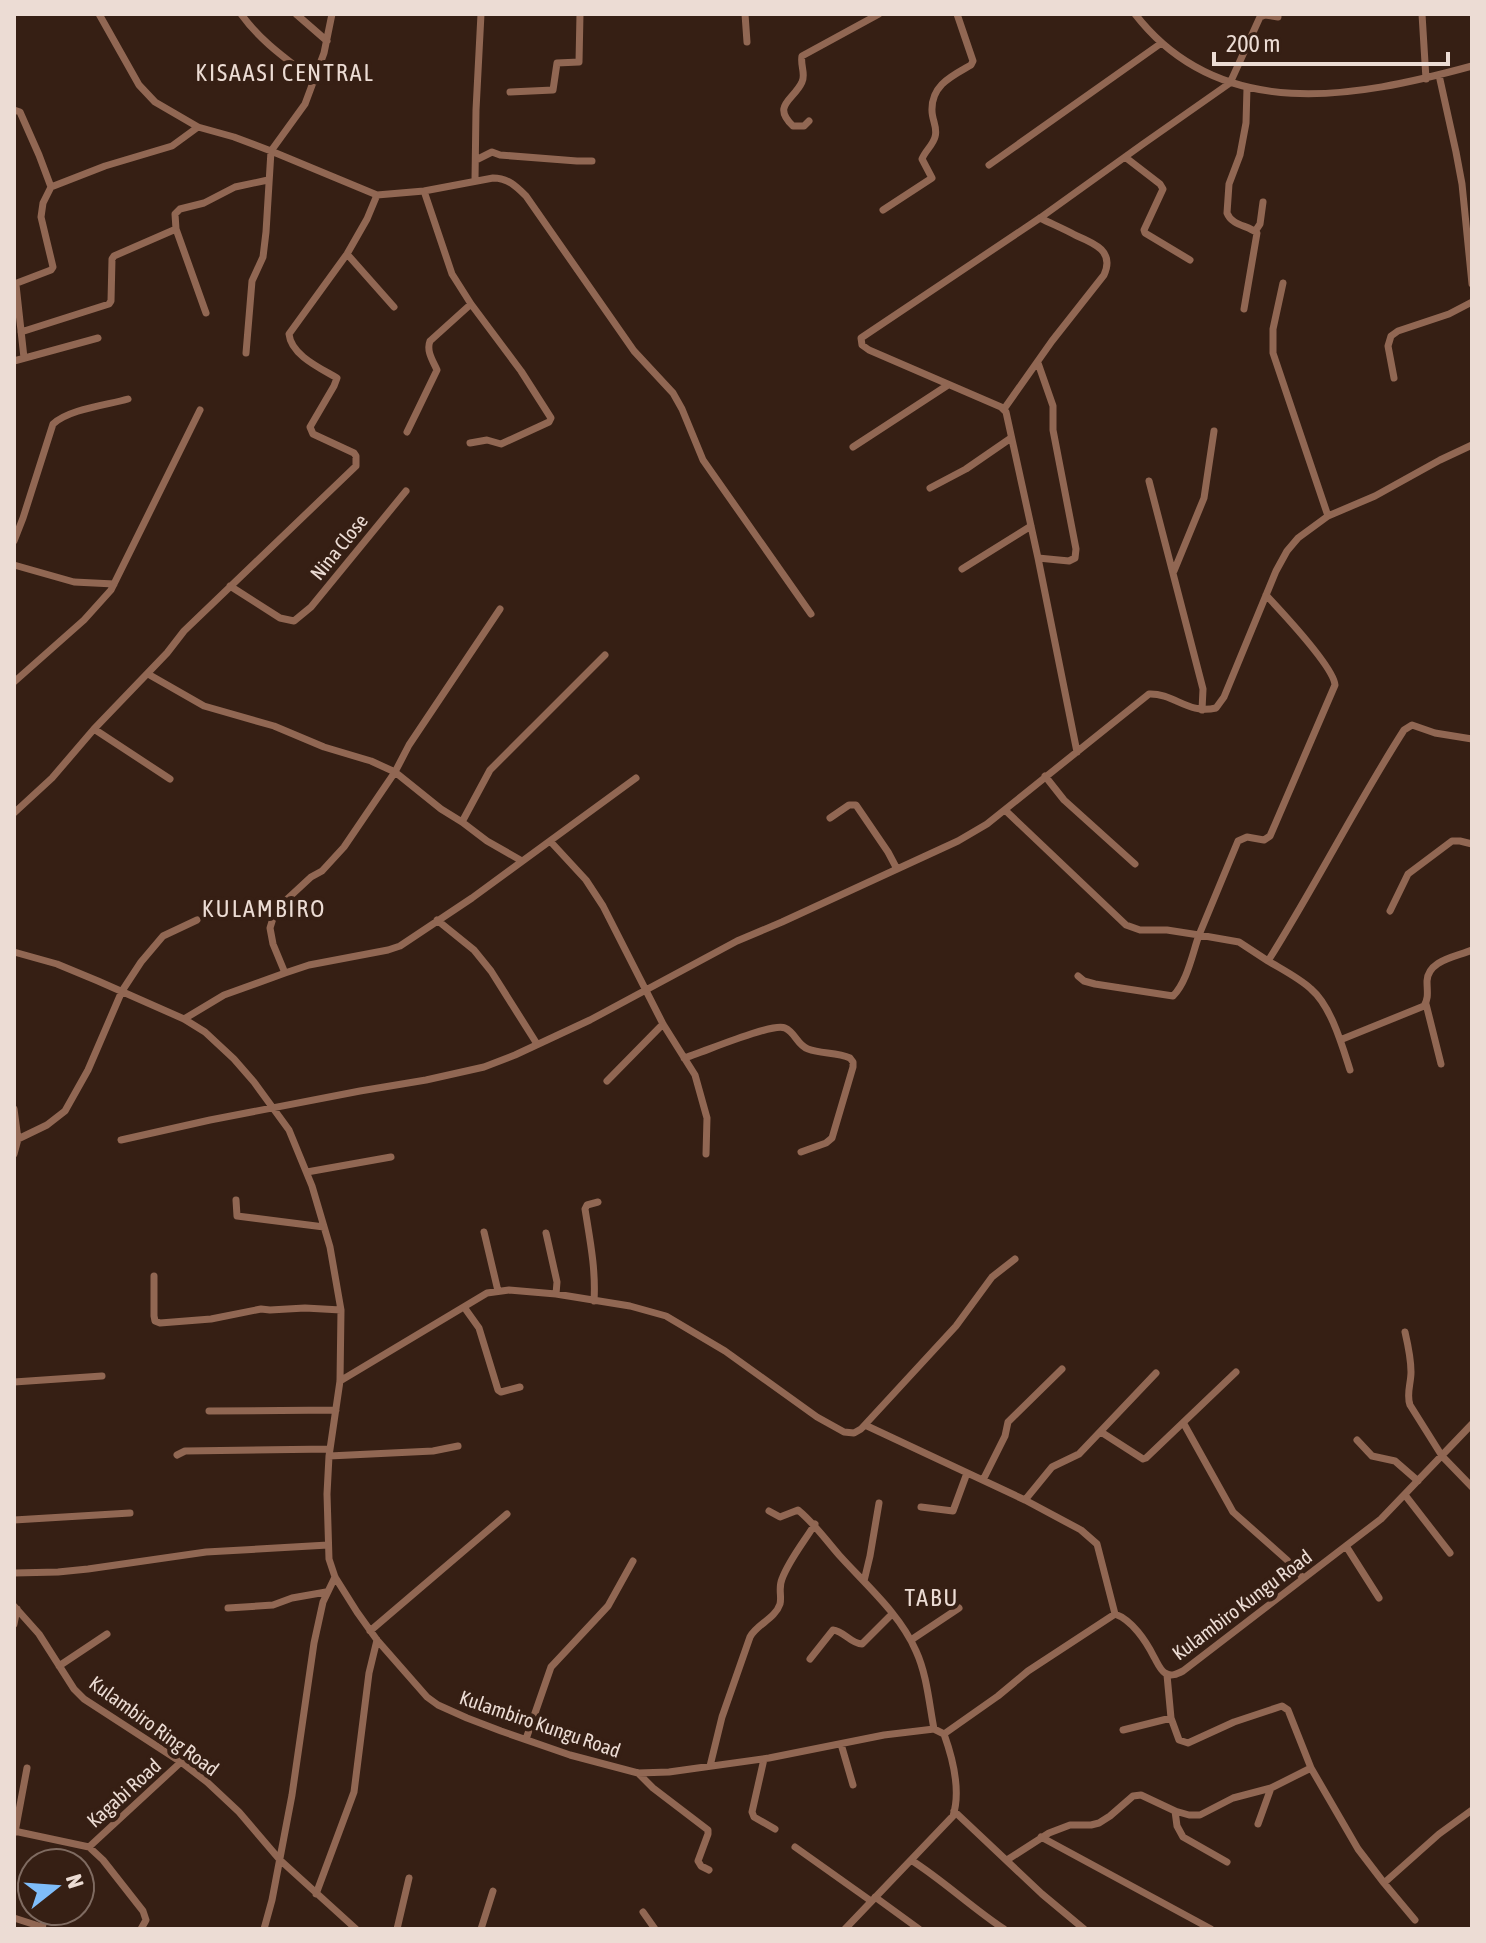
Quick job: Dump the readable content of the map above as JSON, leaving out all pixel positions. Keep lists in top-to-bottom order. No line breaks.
{"streets":{"street":["Nina Close","Kulambiro Kungu Road","Kulambiro Ring Road","Kagabi Road"]},"crossings":[["Kulambiro Ring Road","Kagabi Road"]],"districts":["KISAASI CENTRAL","KULAMBIRO","TABU"],"scale_bar":"200 m","north":"right"}
